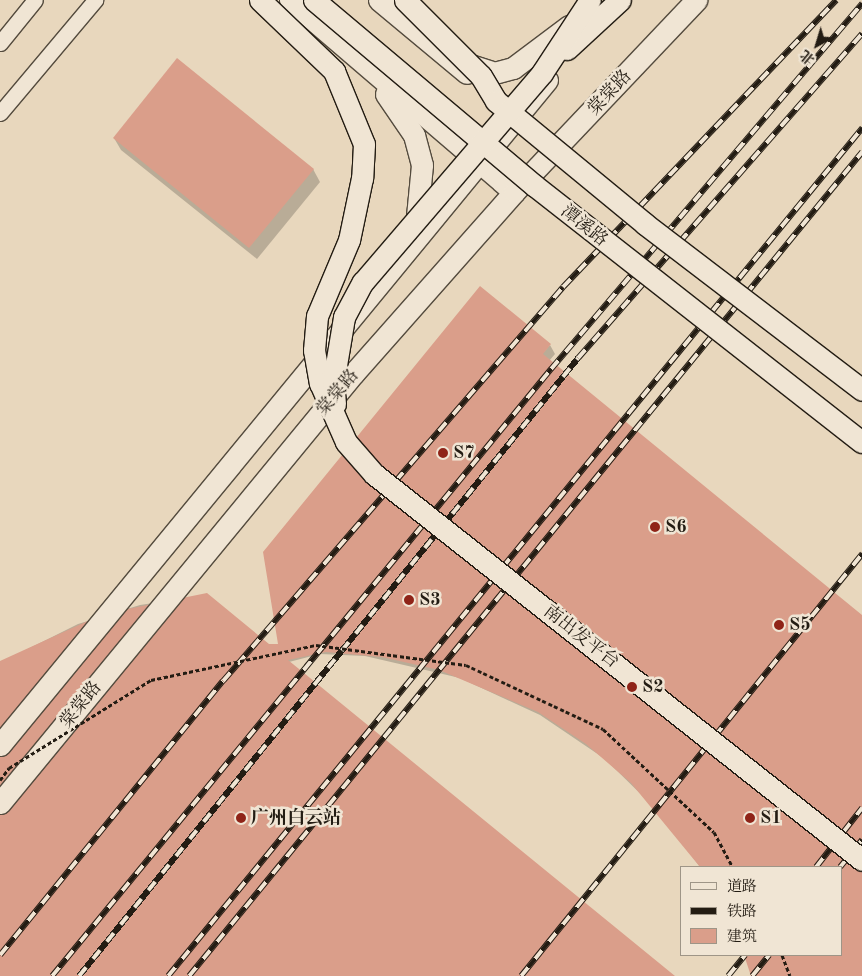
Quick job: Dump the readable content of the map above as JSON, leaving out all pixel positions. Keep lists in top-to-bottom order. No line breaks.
{"streets":{"street":["棠棠路","潭溪路","南出发平台"]},"places":["S7","S6","S3","S5","S2","广州白云站","S1"],"legend":["道路","铁路","建筑"],"north":"bottom left"}
